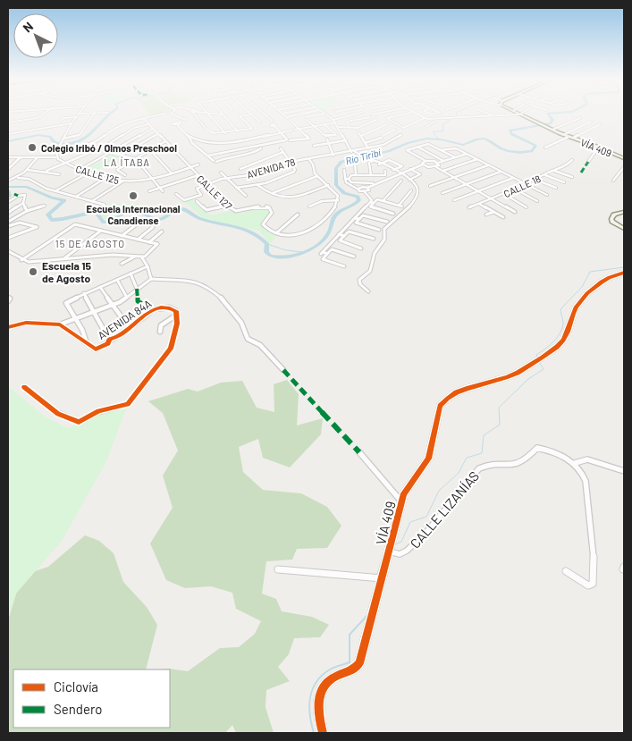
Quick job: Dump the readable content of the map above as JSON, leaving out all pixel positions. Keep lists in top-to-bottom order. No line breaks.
{"streets":{"street":["VÍA 409","AVENIDA 78","CALLE 125","CALLE 18","CALLE 127","AVENIDA 84A","CALLE LIZANÍAS"]},"crossings":[["VÍA 409","CALLE LIZANÍAS"],["AVENIDA 78","CALLE 127"],["CALLE 125","CALLE 127"]],"districts":["LA ÍTABA","15 DE AGOSTO"],"water":["Río Tiribí"],"places":["Colegio Iribó / Olmos Preschool","Escuela Internacional Canadiense","Escuela 15 de Agosto"],"legend":["Ciclovía","Sendero"],"north":"top left"}
